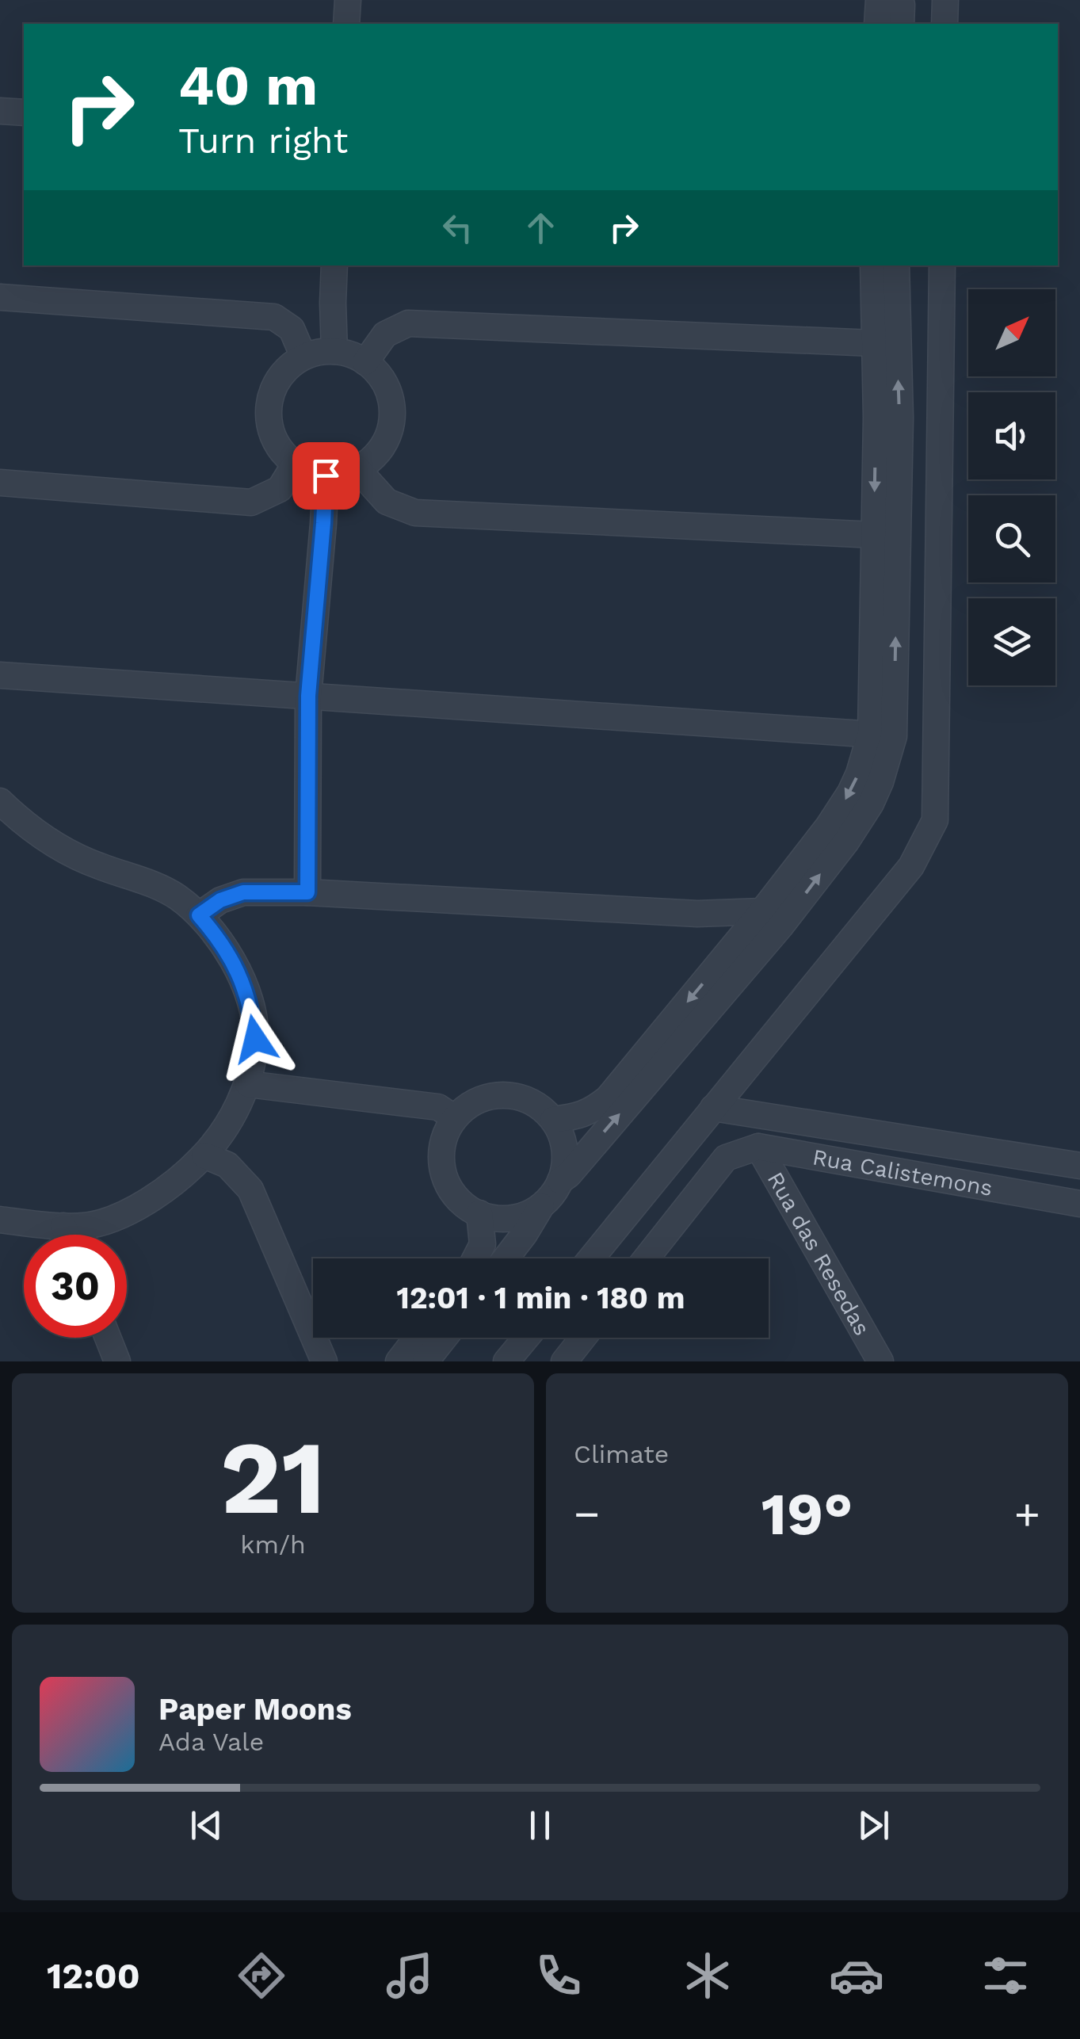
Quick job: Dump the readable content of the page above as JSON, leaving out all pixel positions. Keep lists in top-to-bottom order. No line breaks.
{"streets":{"street":["Rua Calistemons","Rua das Resedas"]},"crossings":[["Rua Calistemons","Rua das Resedas"]],"north":"top right","page":{"turn":["40 m","Turn right"],"limit":"30","trip":"12:01 · 1 min · 180 m","tile":[["21","km/h"],"Climate"],"heat":["−","19°","+"],"song":["Paper Moons","Ada Vale"],"tabs":"12:00"}}
